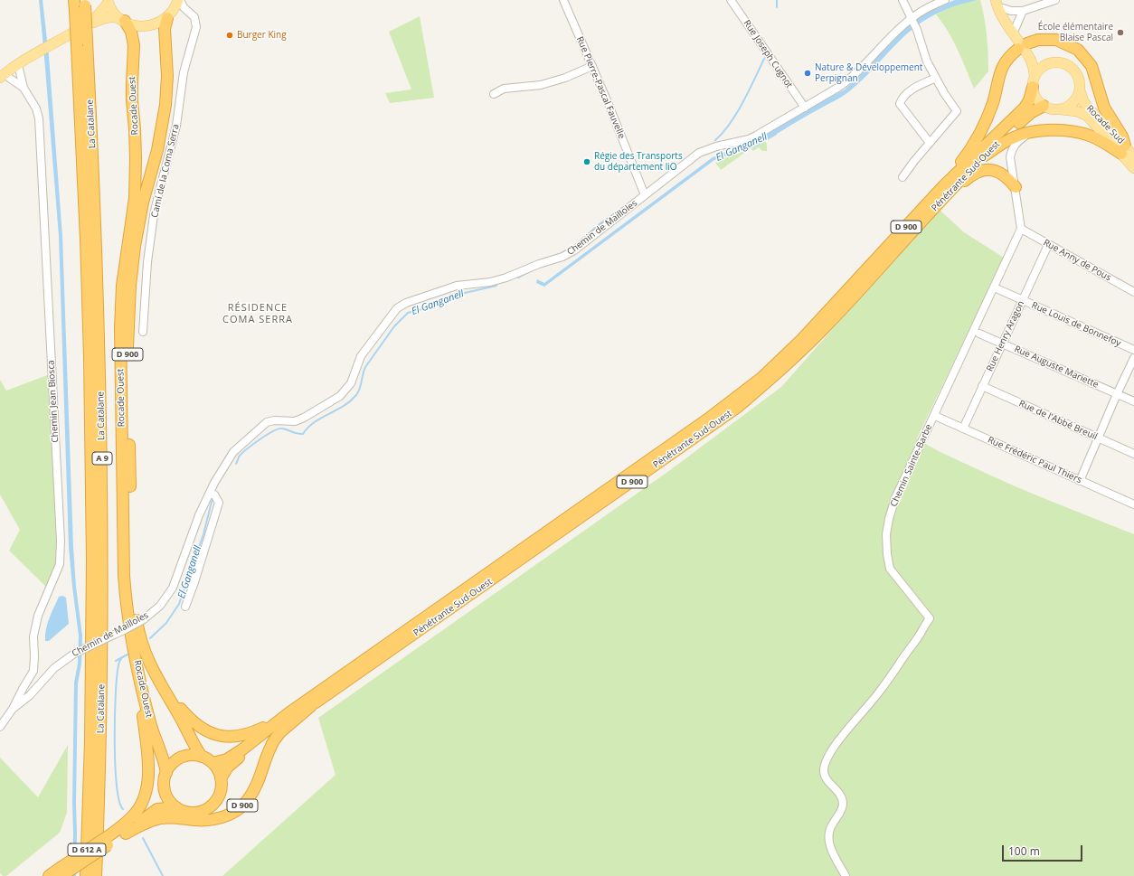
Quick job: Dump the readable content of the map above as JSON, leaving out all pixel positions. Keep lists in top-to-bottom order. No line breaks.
{"streets":{"highway":["Rocade Ouest","La Catalane","Pénétrante Sud-Ouest","D 900","A 9","D 612 A"],"main road":["Rocade Sud"],"street":["Rue Joseph Cugnot","Rue Pierre-Pascal Fauvelle","Camí de la Coma Serra","Chemin de Mailloles","Rue Anny de Pous","Rue Louis de Bonnefoy","Rue Henry Aragon","Rue Auguste Mariette","Chemin Jean Biosca","Rue de l'Abbé Breuil","Rue Frédéric Paul Thiers","Chemin Sainte-Barbe"]},"crossings":[["Rue Joseph Cugnot","Chemin de Mailloles"],["Rue Pierre-Pascal Fauvelle","Chemin de Mailloles"],["Rocade Ouest","Pénétrante Sud-Ouest"],["Rocade Sud","D 900"],["Pénétrante Sud-Ouest","D 900"],["Pénétrante Sud-Ouest","D 612 A"],["Chemin de Mailloles","Chemin Jean Biosca"],["Rue Anny de Pous","Rue Henry Aragon"],["Rue Anny de Pous","Chemin Sainte-Barbe"],["Rue Louis de Bonnefoy","Rue Henry Aragon"],["Rue Henry Aragon","Rue Auguste Mariette"],["Rue Henry Aragon","Rue de l'Abbé Breuil"],["Rue Henry Aragon","Rue Frédéric Paul Thiers"],["Rue Frédéric Paul Thiers","Chemin Sainte-Barbe"]],"districts":["RÉSIDENCE COMA SERRA"],"water":["El Ganganell"],"places":["École élémentaire Blaise Pascal","Burger King","Nature & Développement Perpignan","Régie des Transports du département liO"],"scale_bar":"100 m"}
